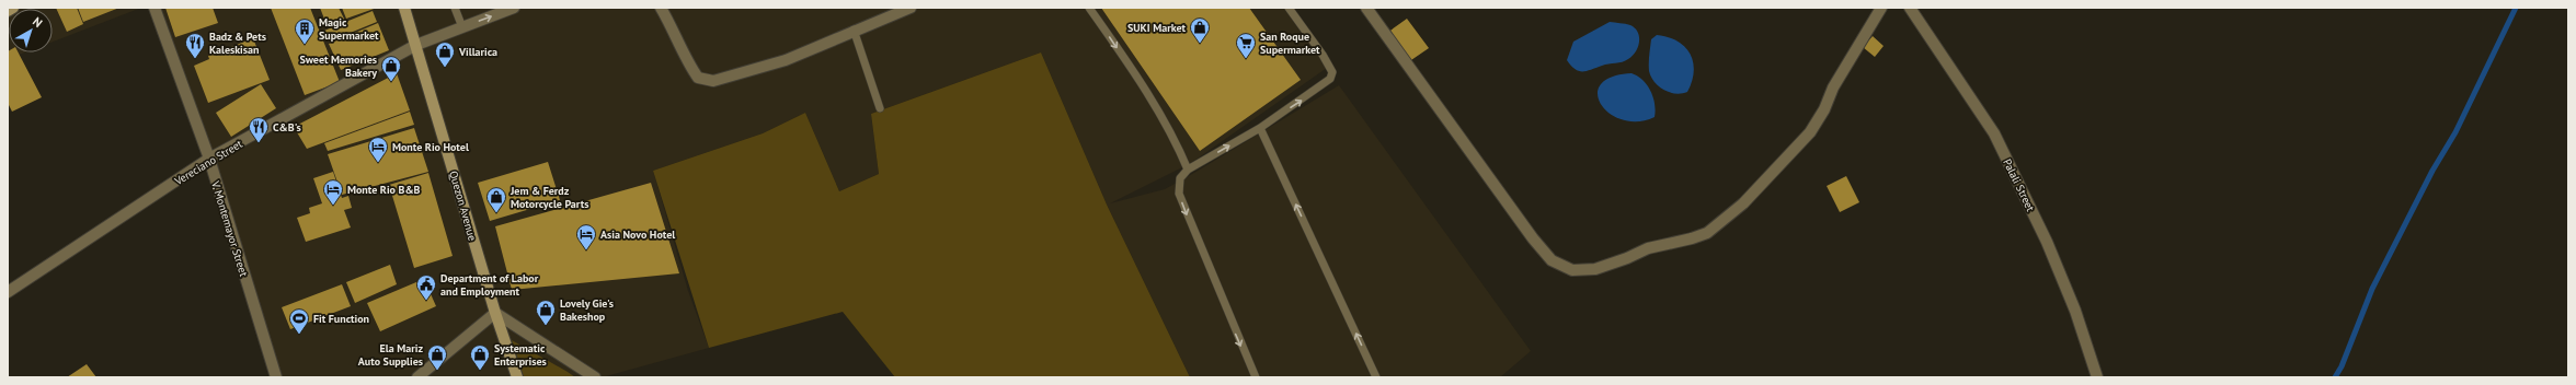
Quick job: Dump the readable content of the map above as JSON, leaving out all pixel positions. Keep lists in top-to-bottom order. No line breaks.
{"streets":{"main road":["Quezon Avenue"],"street":["Vereciano Street","Palali Street","V. Montemayor Street"]},"crossings":[["Vereciano Street","Quezon Avenue"],["Vereciano Street","V. Montemayor Street"]],"places":{"shop":["SUKI Market","Villarica","Sweet Memories Bakery","Jem & Ferdz Motorcycle Parts","Lovely Gie's Bakeshop","Ela Mariz Auto Supplies","Systematic Enterprises"],"building":["Magic Supermarket"],"restaurant":["Badz & Pets Kaleskisan","C&B's"],"supermarket":["San Roque Supermarket"],"hotel":["Monte Rio Hotel","Monte Rio B&B","Asia Novo Hotel"],"public building":["Department of Labor and Employment"],"sports":["Fit Function"]},"north":"top right"}
